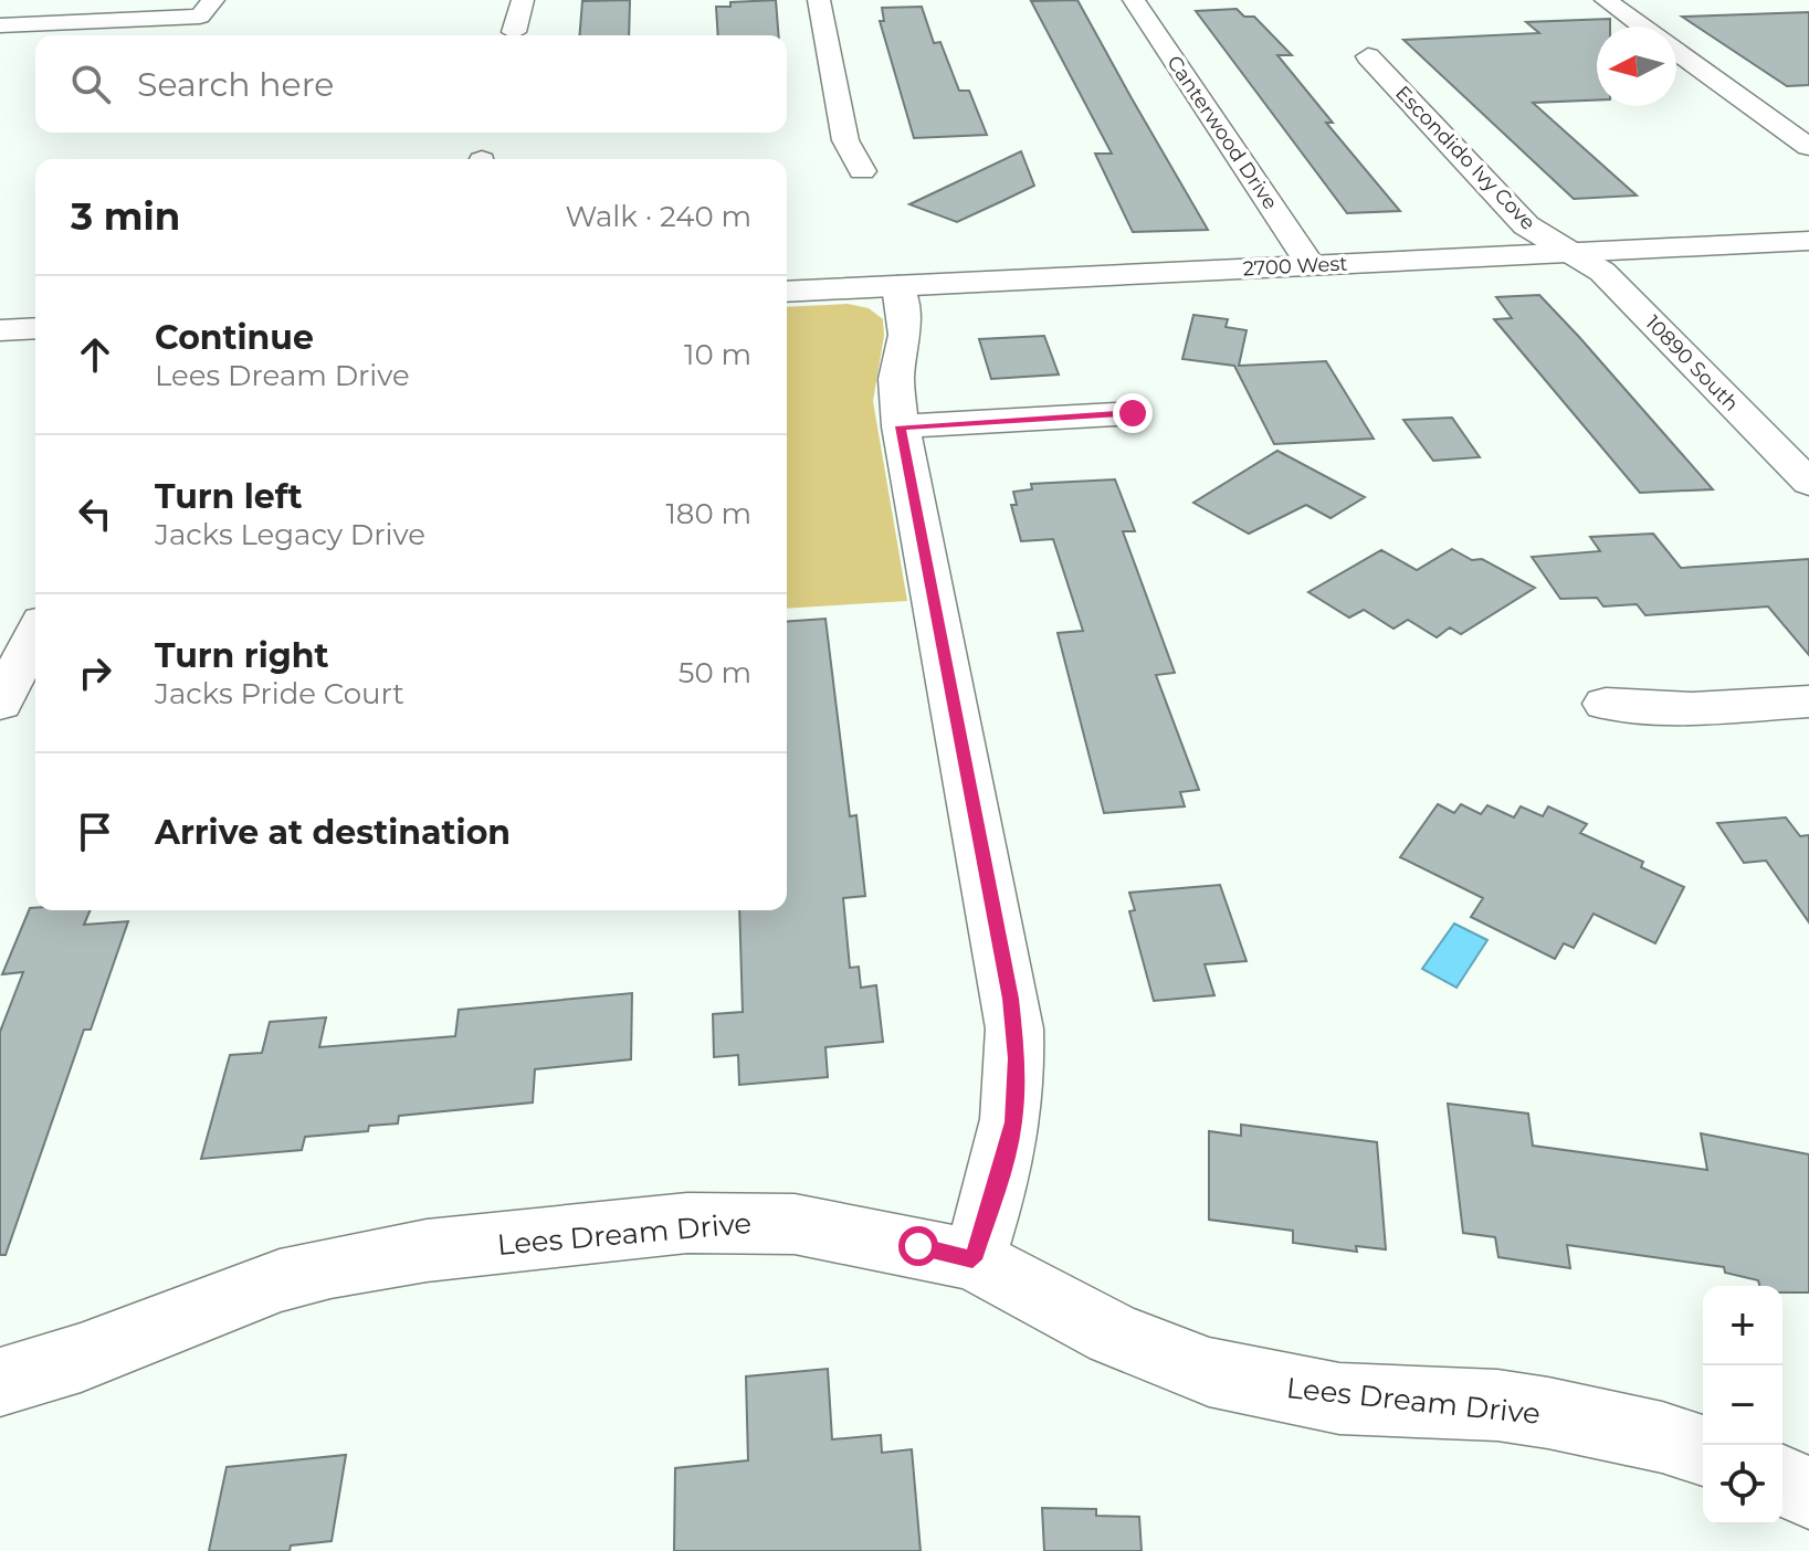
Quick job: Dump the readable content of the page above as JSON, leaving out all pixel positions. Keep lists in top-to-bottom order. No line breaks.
{"streets":{"street":["Canterwood Drive","Escondido Ivy Cove","2700 West","10890 South","Lees Dream Drive"]},"crossings":[["Canterwood Drive","2700 West"],["Escondido Ivy Cove","2700 West"],["Escondido Ivy Cove","10890 South"],["2700 West","10890 South"]],"north":"left","page":{"search":"Search here","heading":["3 min","Walk · 240 m"],"list":[["Continue","Lees Dream Drive","10 m"],["Turn left","Jacks Legacy Drive","180 m"],["Turn right","Jacks Pride Court","50 m"],"Arrive at destination"],"map_buttons":["+","−"]}}
